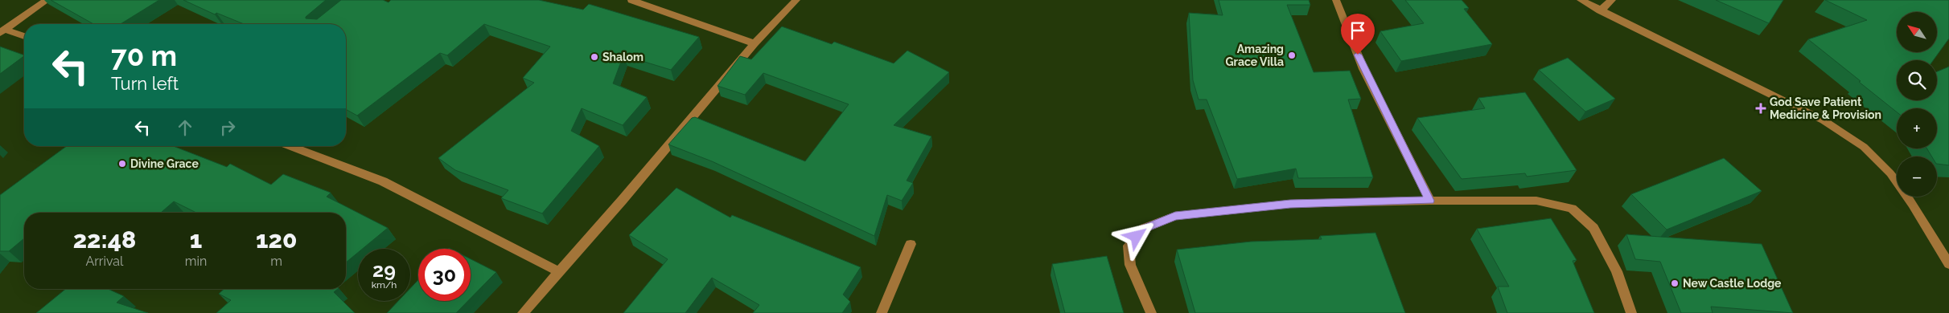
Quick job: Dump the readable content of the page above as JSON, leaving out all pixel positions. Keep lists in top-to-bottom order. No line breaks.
{"places":{"other":["Amazing Grace Villa","Shalom","Divine Grace","New Castle Lodge"],"health":["God Save Patient Medicine & Provision"]},"north":"top left","page":{"map_buttons":["+","−"],"turn":["70 m","Turn left"],"eta":["22:48","Arrival","1","min","120","m"],"speed":"29 km/h","limit":"30"}}
